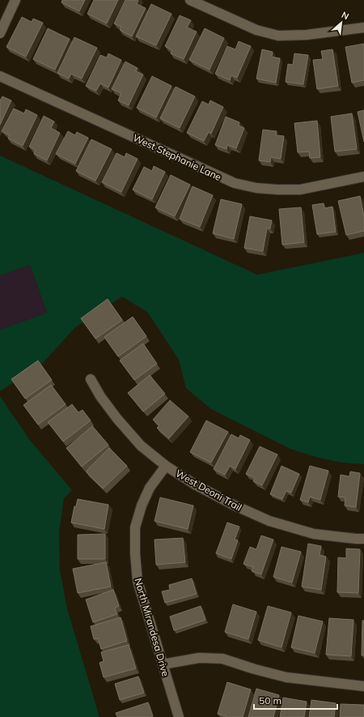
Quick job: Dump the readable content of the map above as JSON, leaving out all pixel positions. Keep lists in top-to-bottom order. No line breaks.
{"streets":{"street":["West Stephanie Lane","West Deoni Trail","North Mirandesa Drive"]},"crossings":[["West Deoni Trail","North Mirandesa Drive"]],"scale_bar":"50 m","north":"top right"}
